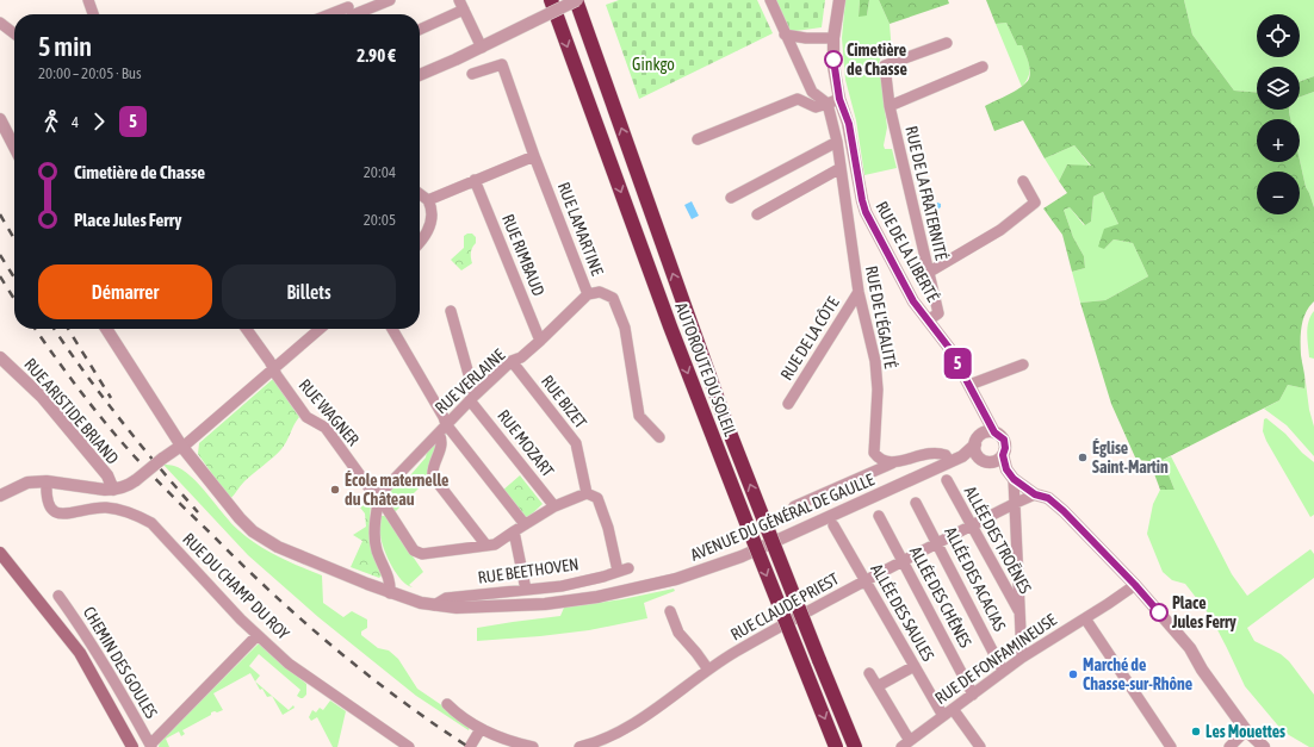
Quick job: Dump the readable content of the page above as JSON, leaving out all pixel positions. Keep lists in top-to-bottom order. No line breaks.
{"streets":{"highway":["AUTOROUTE DU SOLEIL"],"street":["RUE DE LA FRATERNITÉ","RUE LAMARTINE","RUE DE LA LIBERTÉ","RUE RIMBAUD","RUE DE L'ÉGALITÉ","RUE DE LA CÔTE","RUE VERLAINE","RUE BIZET","RUE ARISTIDE BRIAND","RUE WAGNER","RUE MOZART","AVENUE DU GÉNÉRAL DE GAULLE","ALLÉE DES TROËNES","RUE BEETHOVEN","ALLÉE DES ACACIAS","RUE DU CHAMP DU ROY","ALLÉE DES CHÊNES","RUE CLAUDE PRIEST","ALLÉE DES SAULES","RUE DE FONFAMINEUSE","CHEMIN DES GOULES"]},"crossings":[["RUE DE LA FRATERNITÉ","RUE DE LA LIBERTÉ"],["RUE LAMARTINE","RUE VERLAINE"],["RUE DE LA LIBERTÉ","AVENUE DU GÉNÉRAL DE GAULLE"],["RUE RIMBAUD","RUE VERLAINE"],["RUE DE L'ÉGALITÉ","RUE DE LA CÔTE"],["RUE VERLAINE","RUE BIZET"],["RUE VERLAINE","RUE WAGNER"],["RUE VERLAINE","RUE MOZART"],["RUE BIZET","RUE WAGNER"],["RUE BIZET","RUE BEETHOVEN"],["RUE WAGNER","RUE MOZART"],["RUE WAGNER","RUE BEETHOVEN"],["AVENUE DU GÉNÉRAL DE GAULLE","RUE BEETHOVEN"],["ALLÉE DES TROËNES","RUE CLAUDE PRIEST"],["ALLÉE DES ACACIAS","RUE CLAUDE PRIEST"],["ALLÉE DES ACACIAS","RUE DE FONFAMINEUSE"],["ALLÉE DES CHÊNES","RUE CLAUDE PRIEST"],["ALLÉE DES CHÊNES","RUE DE FONFAMINEUSE"],["RUE CLAUDE PRIEST","ALLÉE DES SAULES"],["ALLÉE DES SAULES","RUE DE FONFAMINEUSE"]],"parks":["Ginkgo"],"places":["Cimetière de Chasse","Église Saint-Martin","École maternelle du Château","Place Jules Ferry","Marché de Chasse-sur-Rhône","Les Mouettes"],"lines":["bus line 5"],"page":{"on_map":"5","map_buttons":["+","−"],"heading":["5 min","20:00 – 20:05 · Bus","2.90 €"],"legs":["4","5"],"list":[{"name":"Cimetière de Chasse","value":"20:04"},{"name":"Place Jules Ferry","value":"20:05"}],"buttons":["Démarrer","Billets"]}}
